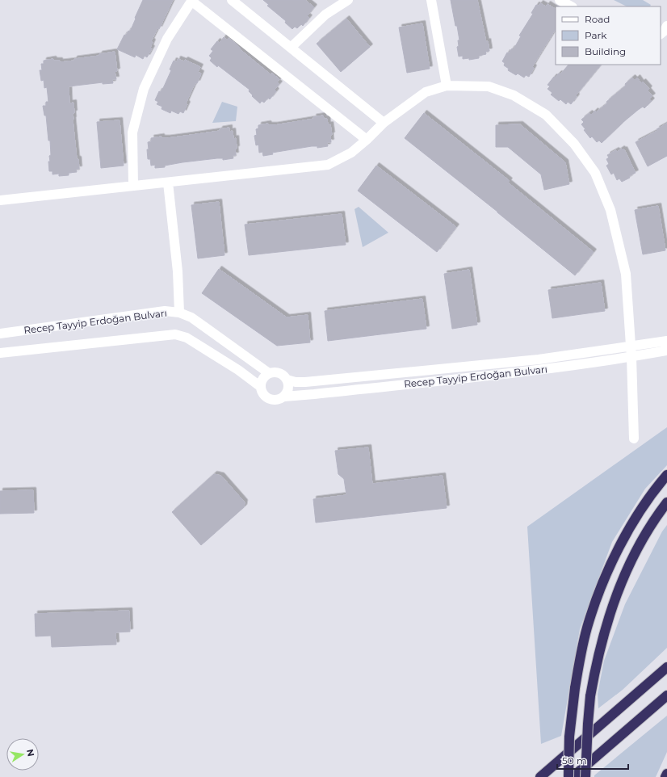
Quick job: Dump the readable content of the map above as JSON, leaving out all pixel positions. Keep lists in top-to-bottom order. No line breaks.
{"streets":{"street":["Recep Tayyip Erdoğan Bulvarı"]},"legend":["Road","Park","Building"],"scale_bar":"50 m","north":"right"}
